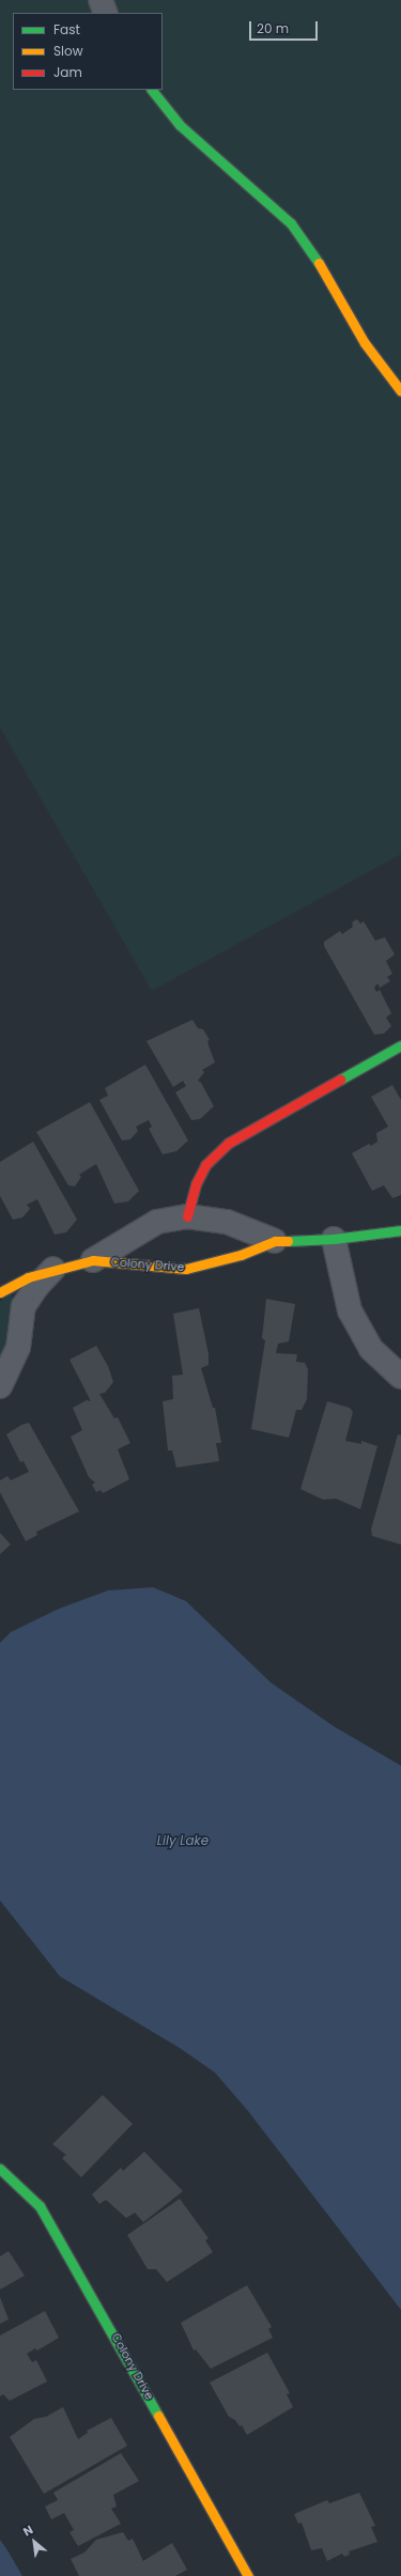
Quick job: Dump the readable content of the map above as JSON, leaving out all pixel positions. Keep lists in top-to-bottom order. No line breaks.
{"streets":{"street":["Colony Drive"]},"water":["Lily Lake"],"legend":["Fast","Slow","Jam"],"scale_bar":"20 m","north":"top left"}
